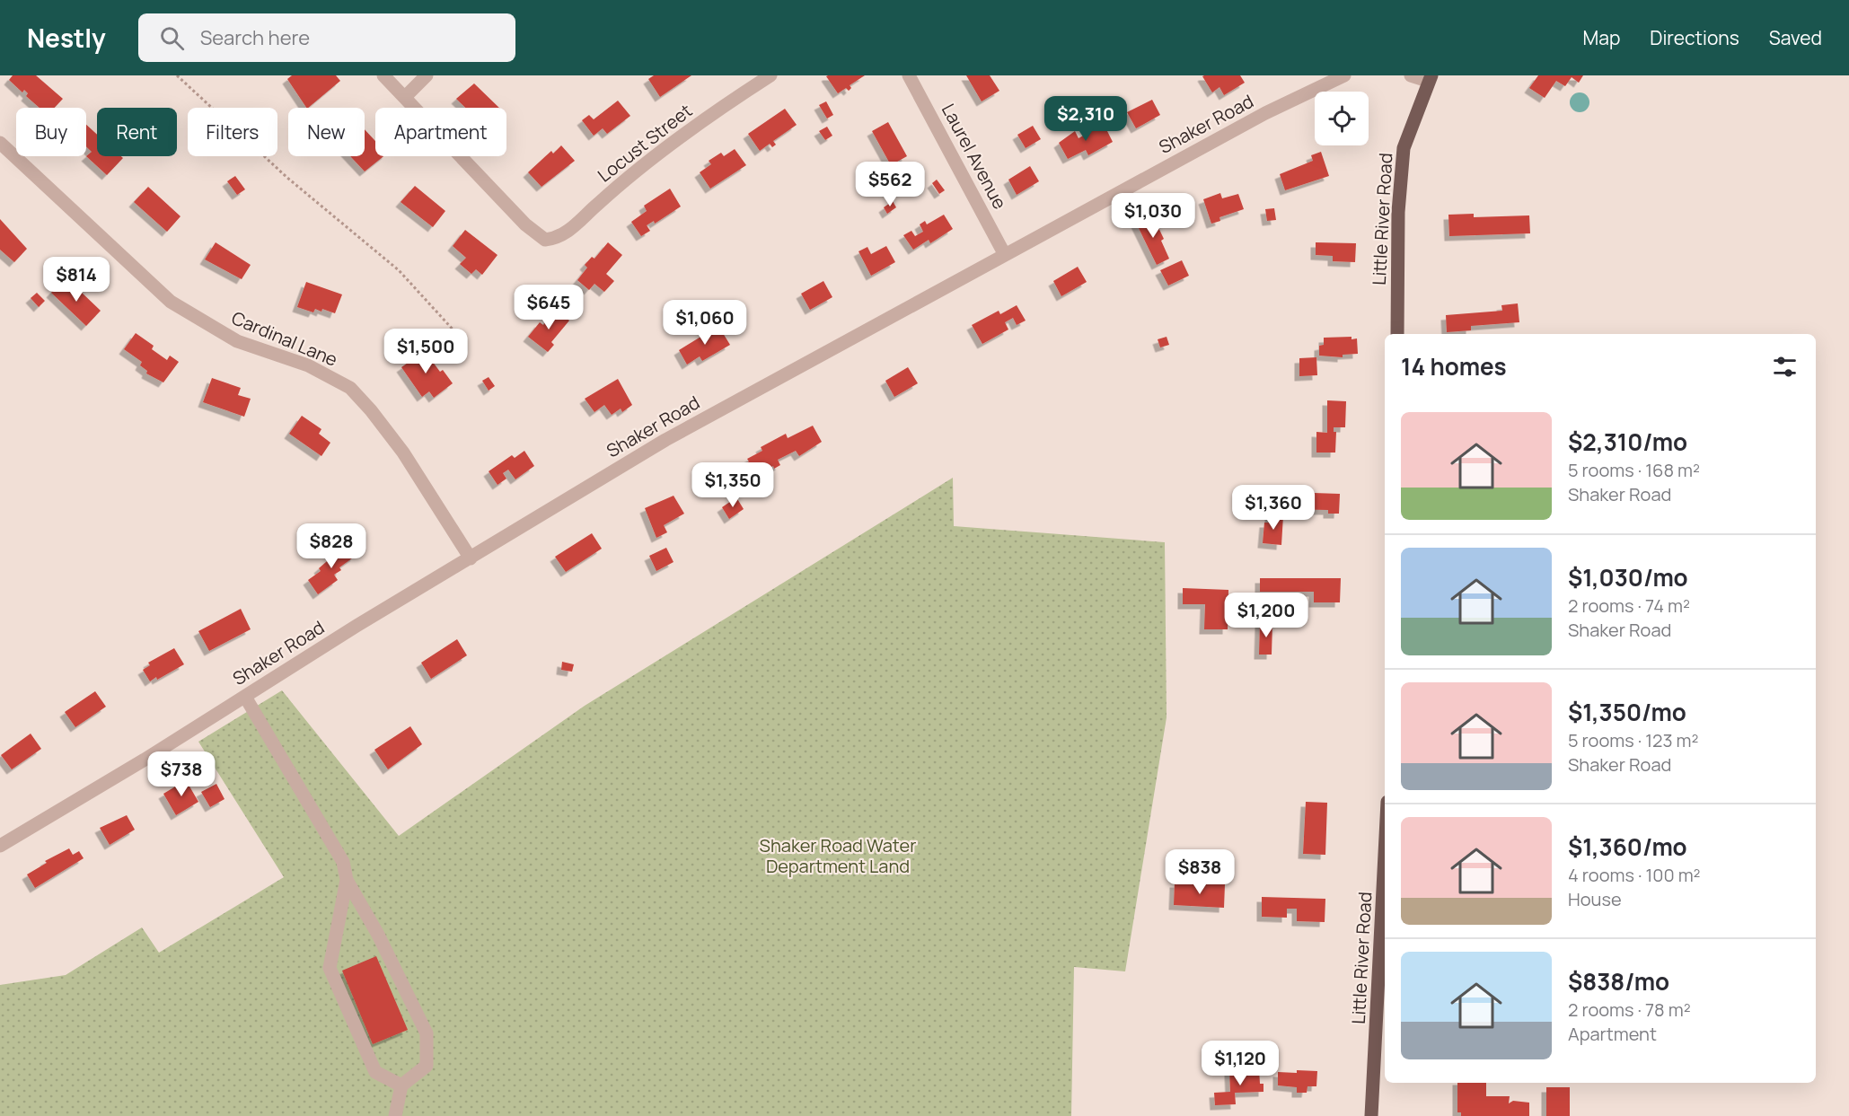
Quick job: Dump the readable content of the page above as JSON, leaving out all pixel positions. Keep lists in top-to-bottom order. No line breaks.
{"streets":{"main road":["Little River Road"],"street":["Shaker Road","Locust Street","Laurel Avenue","Cardinal Lane"]},"crossings":[["Shaker Road","Laurel Avenue"],["Shaker Road","Cardinal Lane"]],"parks":["Shaker Road Water Department Land"],"page":{"header":"Nestly","search":"Search here","nav":["Map","Directions","Saved"],"price":["$2,310","$562","$1,030","$814","$645","$1,060","$1,500","$1,350","$1,360","$828","$1,200","$738","$838","$1,120"],"chip":["Buy","Rent","Filters","New","Apartment"],"heading":"14 homes","list":[{"name":"$2,310/mo","note":"5 rooms · 168 m² · Shaker Road"},{"name":"$1,030/mo","note":"2 rooms · 74 m² · Shaker Road"},{"name":"$1,350/mo","note":"5 rooms · 123 m² · Shaker Road"},{"name":"$1,360/mo","note":"4 rooms · 100 m² · House"},{"name":"$838/mo","note":"2 rooms · 78 m² · Apartment"}]}}
